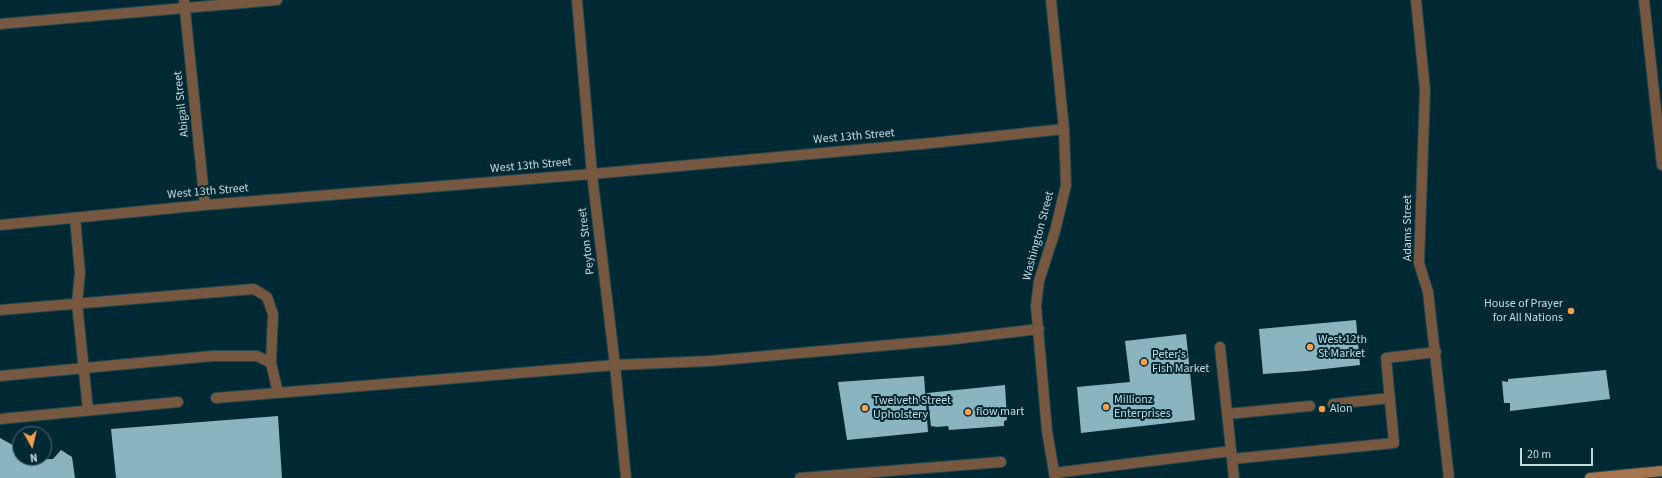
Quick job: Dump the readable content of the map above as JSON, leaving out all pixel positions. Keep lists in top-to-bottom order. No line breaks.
{"streets":{"street":["Abigail Street","West 13th Street","Adams Street","Washington Street","Peyton Street"]},"crossings":[["Abigail Street","West 13th Street"],["West 13th Street","Washington Street"],["West 13th Street","Peyton Street"]],"places":["House of Prayer for All Nations","West 12th St Market","Peter's Fish Market","Millionz Enterprises","Twelveth Street Upholstery","Alon","flow mart"],"scale_bar":"20 m","north":"bottom"}
